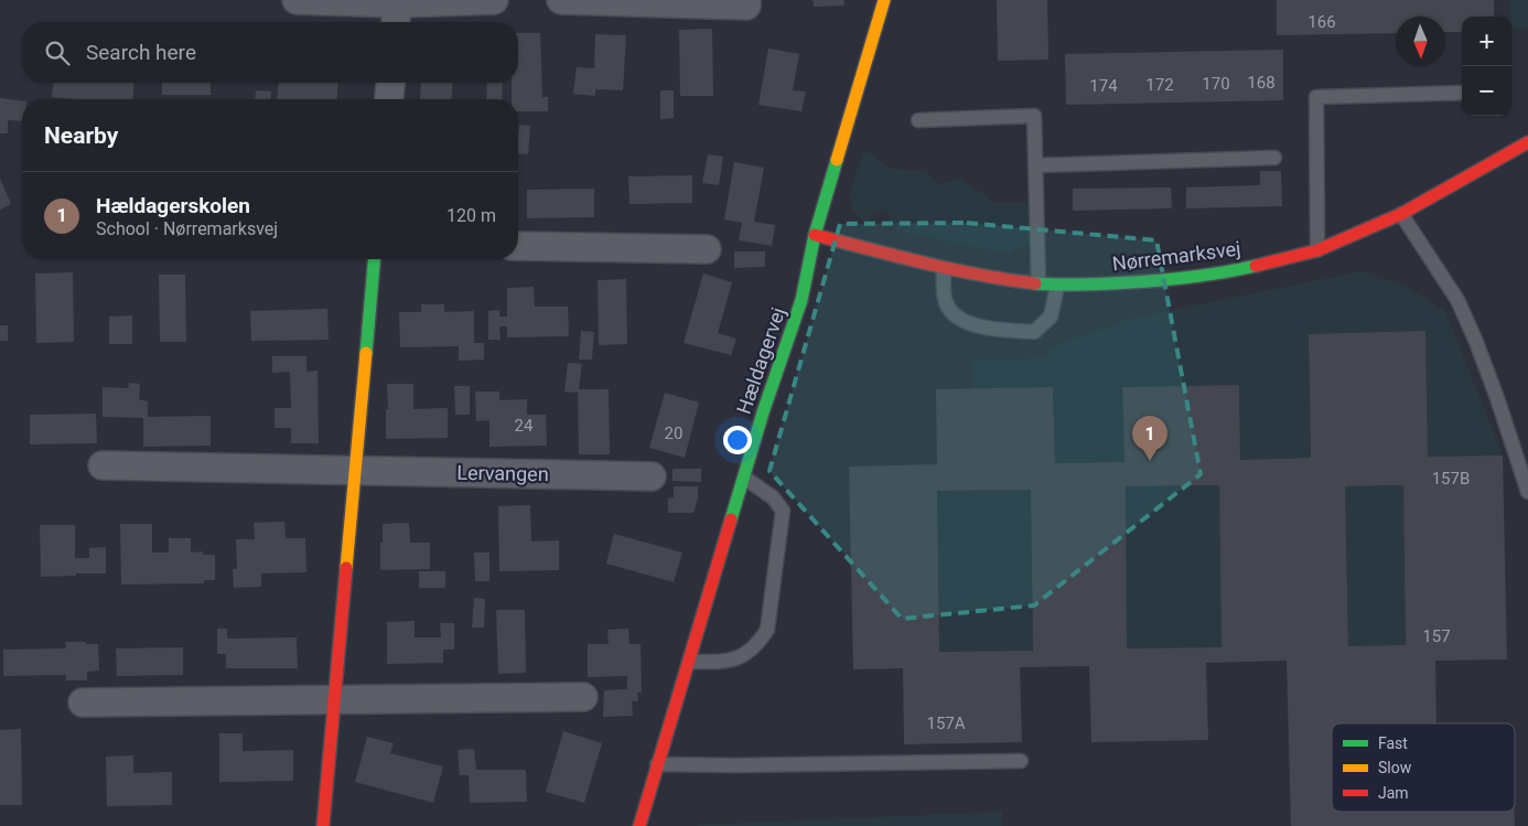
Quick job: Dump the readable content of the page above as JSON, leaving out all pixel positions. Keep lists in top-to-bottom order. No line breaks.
{"streets":{"street":["Nørremarksvej","Hældagervej","Lervangen"]},"crossings":[["Nørremarksvej","Hældagervej"]],"house_numbers":["166","168","170","172","174","24","20","157B","157","157A"],"legend":["Fast","Slow","Jam"],"north":"bottom","page":{"map_buttons":["+","−"],"search":"Search here","heading":"Nearby","list":[{"mark":"1","name":"Hældagerskolen","note":"School · Nørremarksvej","value":"120 m"}],"pins":"1"}}
